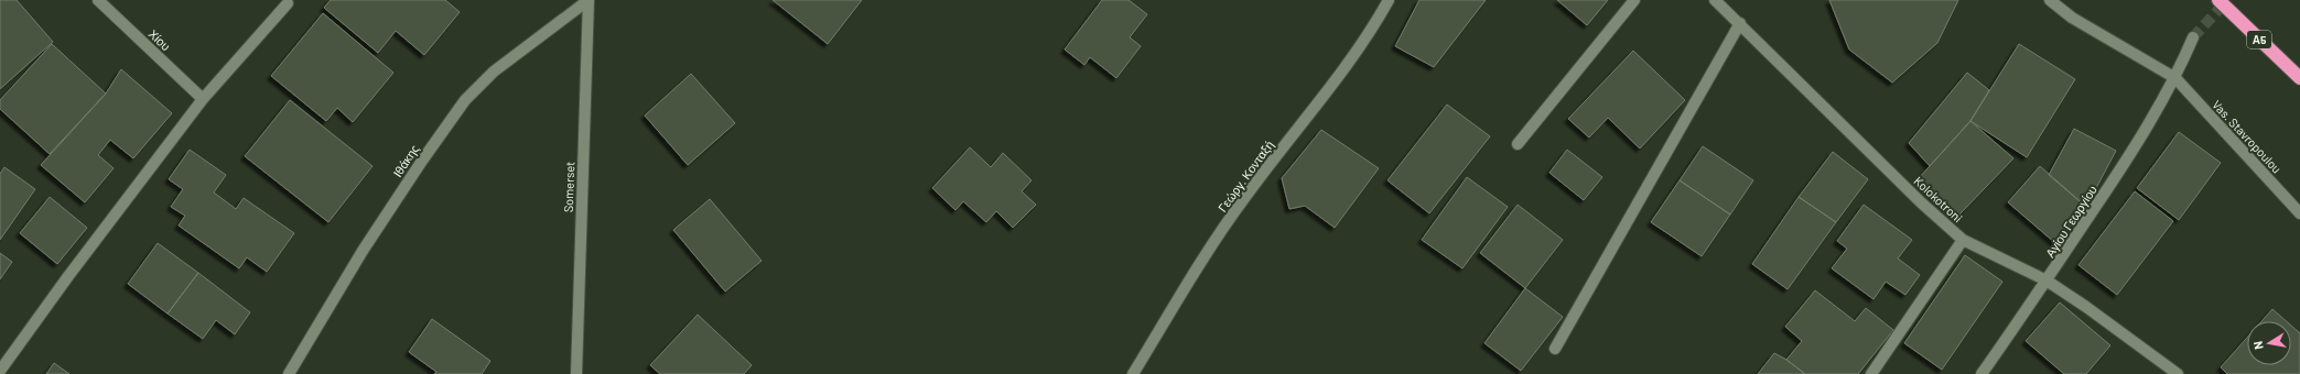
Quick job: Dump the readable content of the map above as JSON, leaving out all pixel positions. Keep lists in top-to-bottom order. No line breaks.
{"streets":{"highway":["Α5"],"street":["Χίου","Vas. Stavropoulou","Ιθάκης","Γεώργ. Κονταξή","Somerset","Kolokotroni","Αγίου Γεωργίου"]},"crossings":[["Vas. Stavropoulou","Αγίου Γεωργίου"],["Ιθάκης","Somerset"],["Kolokotroni","Αγίου Γεωργίου"]],"north":"left"}
